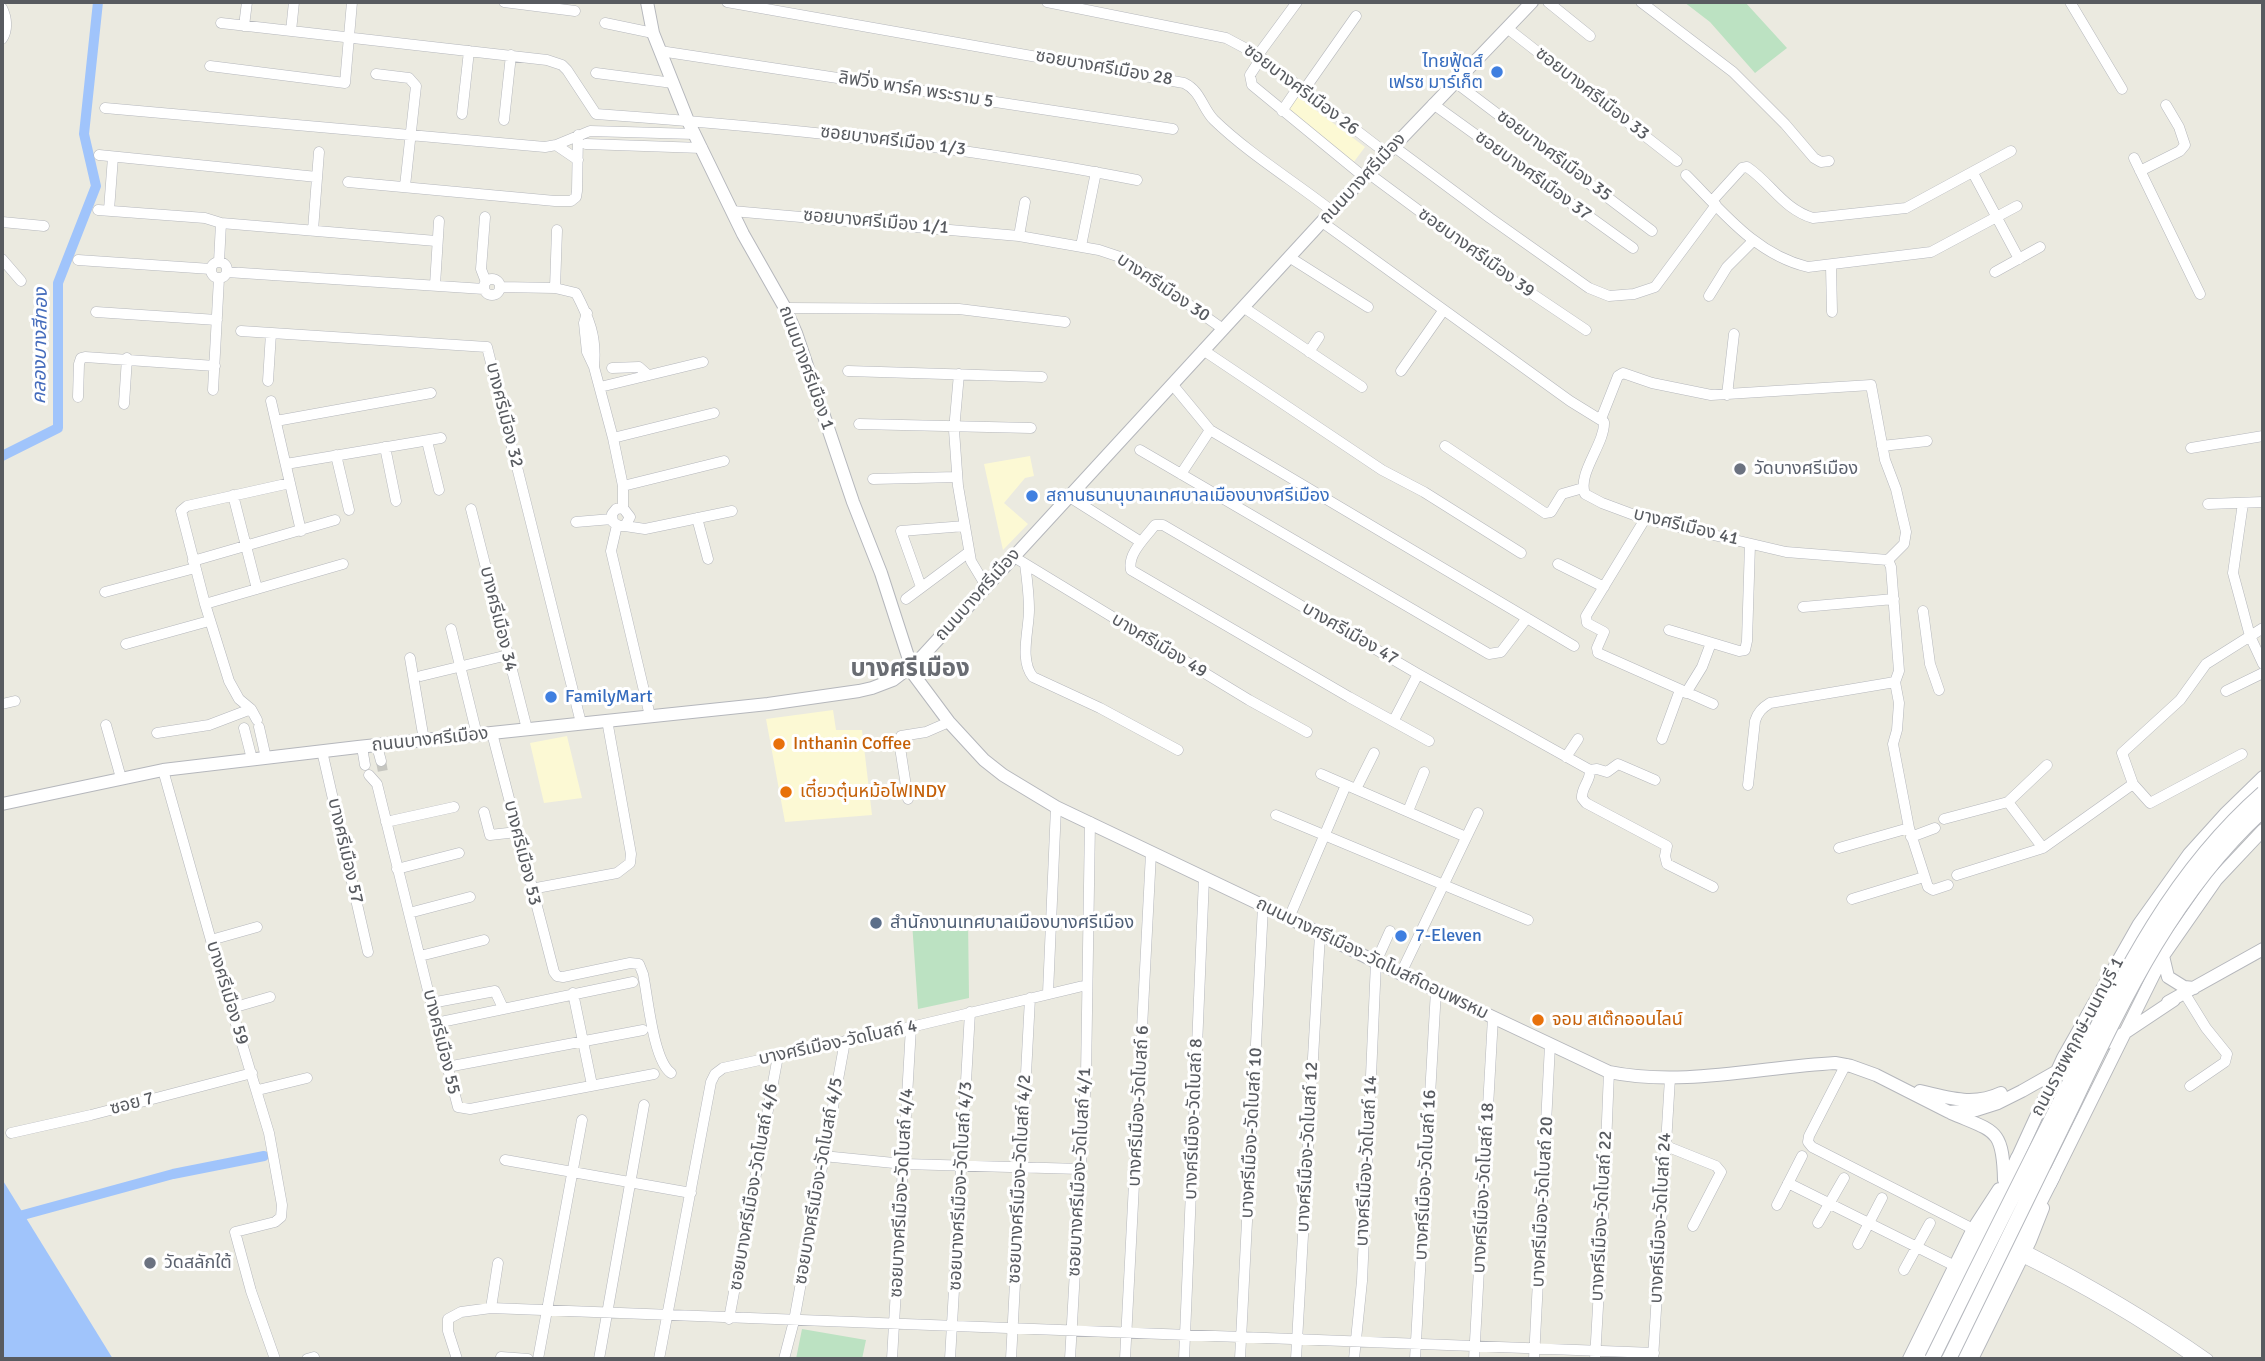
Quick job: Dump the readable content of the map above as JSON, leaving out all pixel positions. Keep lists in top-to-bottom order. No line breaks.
{"streets":{"main road":["ถนนราชพฤกษ์-นนทบุรี 1"],"street":["ซอยบางศรีเมือง 28","ลิฟวิ่ง พาร์ค พระราม 5","ซอยบางศรีเมือง 26","ซอยบางศรีเมือง 33","ซอยบางศรีเมือง 1/3","ซอยบางศรีเมือง 35","ซอยบางศรีเมือง 37","ถนนบางศรีเมือง","ซอยบางศรีเมือง 1/1","ซอยบางศรีเมือง 39","บางศรีเมือง 30","ถนนบางศรีเมือง 1","บางศรีเมือง 32","บางศรีเมือง 41","บางศรีเมือง 34","บางศรีเมือง 47","บางศรีเมือง 49","บางศรีเมือง 57","บางศรีเมือง 53","ถนนบางศรีเมือง-วัดโบสถ์ดอนพรหม","บางศรีเมือง 59","บางศรีเมือง 55","บางศรีเมือง-วัดโบสถ์ 4","ซอย 7","บางศรีเมือง-วัดโบสถ์ 6","บางศรีเมือง-วัดโบสถ์ 8","บางศรีเมือง-วัดโบสถ์ 10","บางศรีเมือง-วัดโบสถ์ 12","บางศรีเมือง-วัดโบสถ์ 14","ซอยบางศรีเมือง-วัดโบสถ์ 4/1","บางศรีเมือง-วัดโบสถ์ 16","ซอยบางศรีเมือง-วัดโบสถ์ 4/2","ซอยบางศรีเมือง-วัดโบสถ์ 4/5","ซอยบางศรีเมือง-วัดโบสถ์ 4/3","ซอยบางศรีเมือง-วัดโบสถ์ 4/6","บางศรีเมือง-วัดโบสถ์ 18","ซอยบางศรีเมือง-วัดโบสถ์ 4/4","บางศรีเมือง-วัดโบสถ์ 20","บางศรีเมือง-วัดโบสถ์ 22","บางศรีเมือง-วัดโบสถ์ 24"]},"crossings":[["ซอยบางศรีเมือง 28","ถนนบางศรีเมือง"],["ลิฟวิ่ง พาร์ค พระราม 5","ถนนบางศรีเมือง 1"],["ซอยบางศรีเมือง 26","ถนนบางศรีเมือง"],["ซอยบางศรีเมือง 26","ซอยบางศรีเมือง 39"],["ซอยบางศรีเมือง 33","ถนนบางศรีเมือง"],["ซอยบางศรีเมือง 1/3","ถนนบางศรีเมือง 1"],["ซอยบางศรีเมือง 35","ถนนบางศรีเมือง"],["ซอยบางศรีเมือง 37","ถนนบางศรีเมือง"],["ถนนบางศรีเมือง","ซอยบางศรีเมือง 39"],["ถนนบางศรีเมือง","บางศรีเมือง 30"],["ถนนบางศรีเมือง","ถนนบางศรีเมือง 1"],["ถนนบางศรีเมือง","บางศรีเมือง 32"],["ถนนบางศรีเมือง","บางศรีเมือง 34"],["ถนนบางศรีเมือง","บางศรีเมือง 49"],["ถนนบางศรีเมือง","บางศรีเมือง 57"],["ถนนบางศรีเมือง","บางศรีเมือง 53"],["ถนนบางศรีเมือง","ถนนบางศรีเมือง-วัดโบสถ์ดอนพรหม"],["ถนนบางศรีเมือง","บางศรีเมือง 59"],["ถนนบางศรีเมือง","บางศรีเมือง 55"],["ซอยบางศรีเมือง 1/1","บางศรีเมือง 30"],["ซอยบางศรีเมือง 1/1","ถนนบางศรีเมือง 1"],["ถนนบางศรีเมือง 1","ถนนบางศรีเมือง-วัดโบสถ์ดอนพรหม"],["ถนนบางศรีเมือง-วัดโบสถ์ดอนพรหม","ถนนราชพฤกษ์-นนทบุรี 1"],["ถนนบางศรีเมือง-วัดโบสถ์ดอนพรหม","บางศรีเมือง-วัดโบสถ์ 6"],["ถนนบางศรีเมือง-วัดโบสถ์ดอนพรหม","บางศรีเมือง-วัดโบสถ์ 8"],["ถนนบางศรีเมือง-วัดโบสถ์ดอนพรหม","บางศรีเมือง-วัดโบสถ์ 10"],["ถนนบางศรีเมือง-วัดโบสถ์ดอนพรหม","บางศรีเมือง-วัดโบสถ์ 12"],["ถนนบางศรีเมือง-วัดโบสถ์ดอนพรหม","บางศรีเมือง-วัดโบสถ์ 14"],["ถนนบางศรีเมือง-วัดโบสถ์ดอนพรหม","บางศรีเมือง-วัดโบสถ์ 16"],["ถนนบางศรีเมือง-วัดโบสถ์ดอนพรหม","บางศรีเมือง-วัดโบสถ์ 18"],["ถนนบางศรีเมือง-วัดโบสถ์ดอนพรหม","บางศรีเมือง-วัดโบสถ์ 20"],["ถนนบางศรีเมือง-วัดโบสถ์ดอนพรหม","บางศรีเมือง-วัดโบสถ์ 22"],["ถนนบางศรีเมือง-วัดโบสถ์ดอนพรหม","บางศรีเมือง-วัดโบสถ์ 24"],["บางศรีเมือง 59","ซอย 7"],["บางศรีเมือง-วัดโบสถ์ 4","ซอยบางศรีเมือง-วัดโบสถ์ 4/1"],["บางศรีเมือง-วัดโบสถ์ 4","ซอยบางศรีเมือง-วัดโบสถ์ 4/2"],["บางศรีเมือง-วัดโบสถ์ 4","ซอยบางศรีเมือง-วัดโบสถ์ 4/5"],["บางศรีเมือง-วัดโบสถ์ 4","ซอยบางศรีเมือง-วัดโบสถ์ 4/3"],["บางศรีเมือง-วัดโบสถ์ 4","ซอยบางศรีเมือง-วัดโบสถ์ 4/6"],["บางศรีเมือง-วัดโบสถ์ 4","ซอยบางศรีเมือง-วัดโบสถ์ 4/4"]],"districts":["บางศรีเมือง"],"water":["คลองบางสีทอง"],"places":["ไทยฟู้ดส์ เฟรซ มาร์เก็ต","วัดบางศรีเมือง","สถานธนานุบาลเทศบาลเมืองบางศรีเมือง","FamilyMart","Inthanin Coffee","เตี๋ยวตุ๋นหม้อไฟINDY","สำนักงานเทศบาลเมืองบางศรีเมือง","7-Eleven","จอม สเต๊กออนไลน์","วัดสลักใต้"]}
